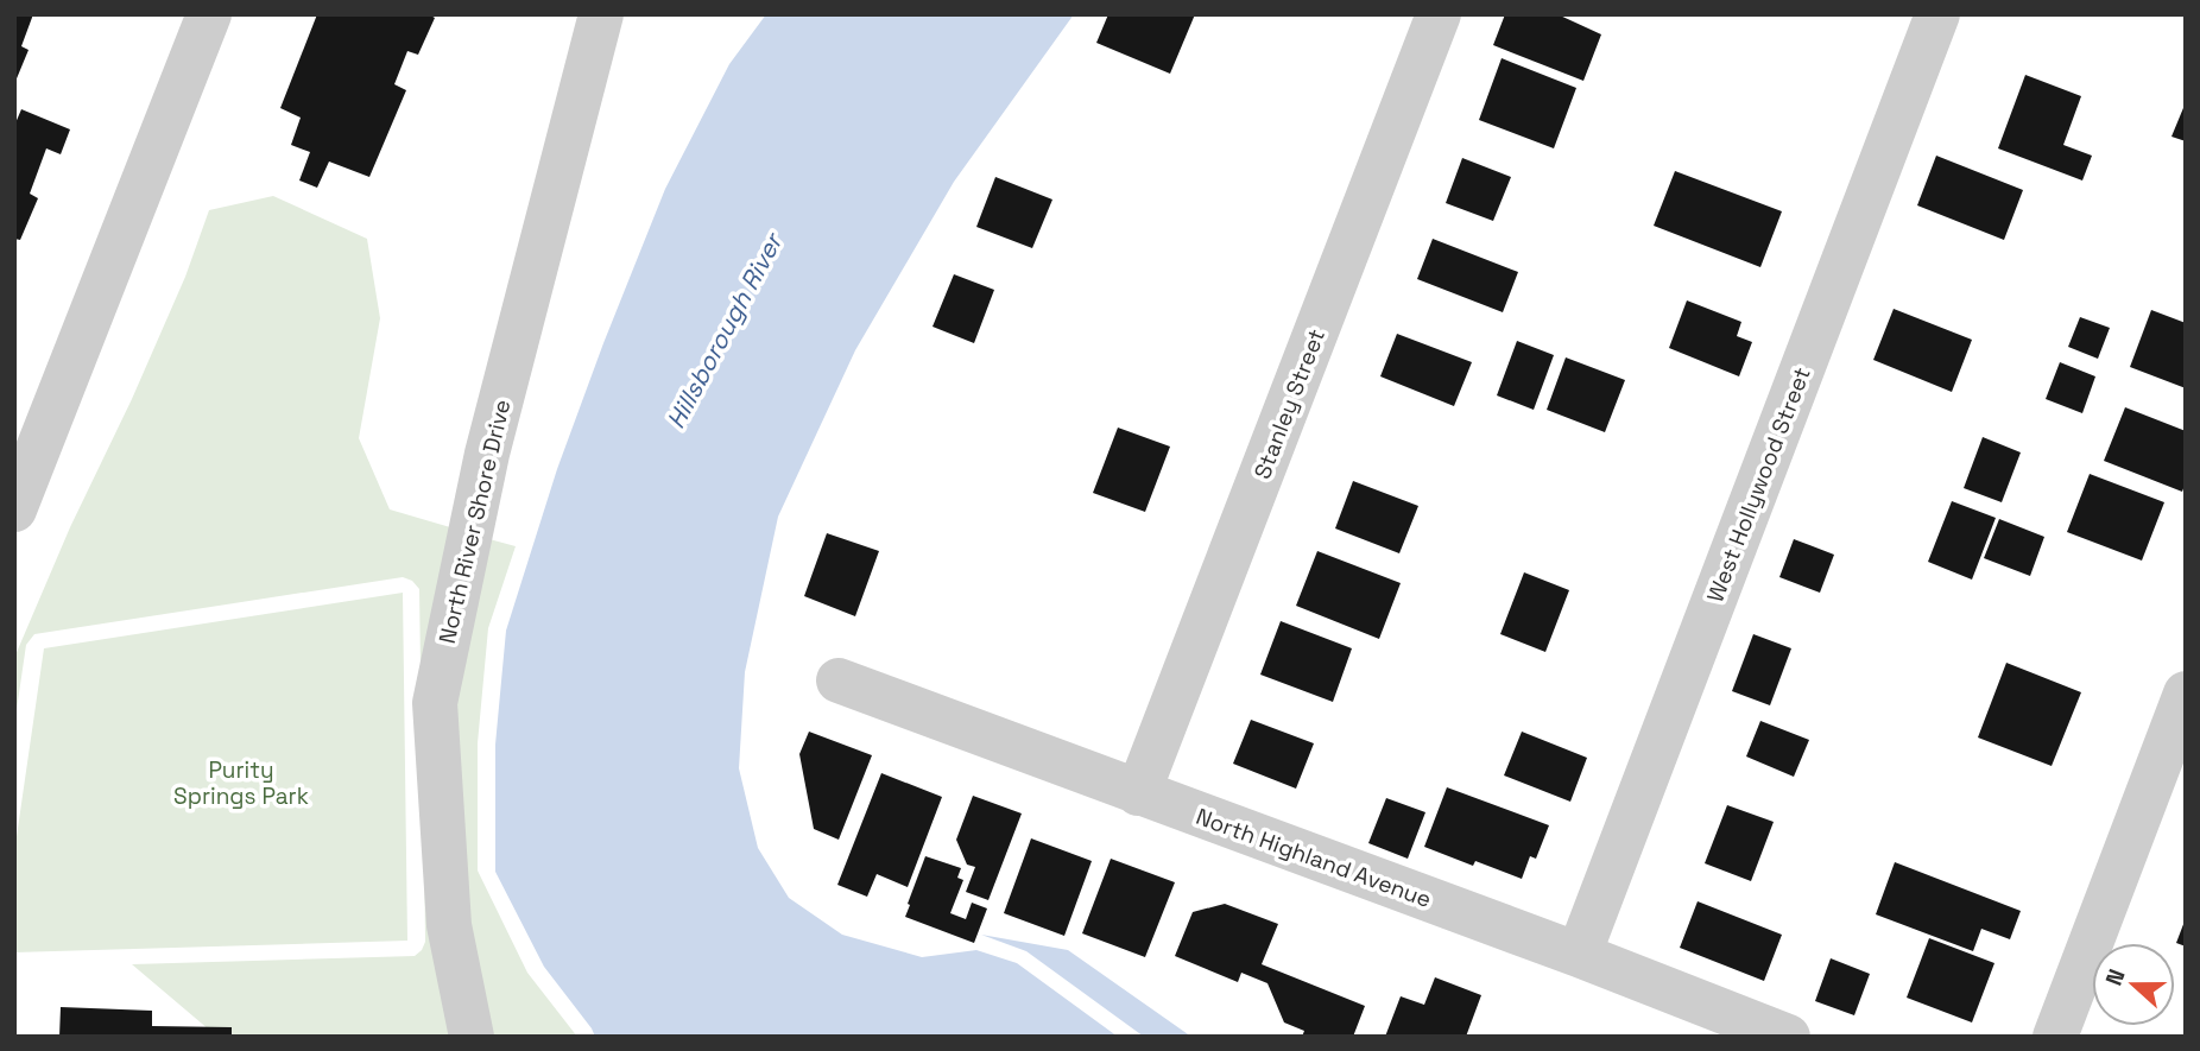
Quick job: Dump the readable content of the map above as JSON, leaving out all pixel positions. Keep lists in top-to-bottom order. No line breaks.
{"streets":{"street":["Stanley Street","West Hollywood Street","North River Shore Drive","North Highland Avenue"]},"crossings":[["Stanley Street","North Highland Avenue"],["West Hollywood Street","North Highland Avenue"]],"water":["Hillsborough River"],"parks":["Purity Springs Park"],"north":"left"}
